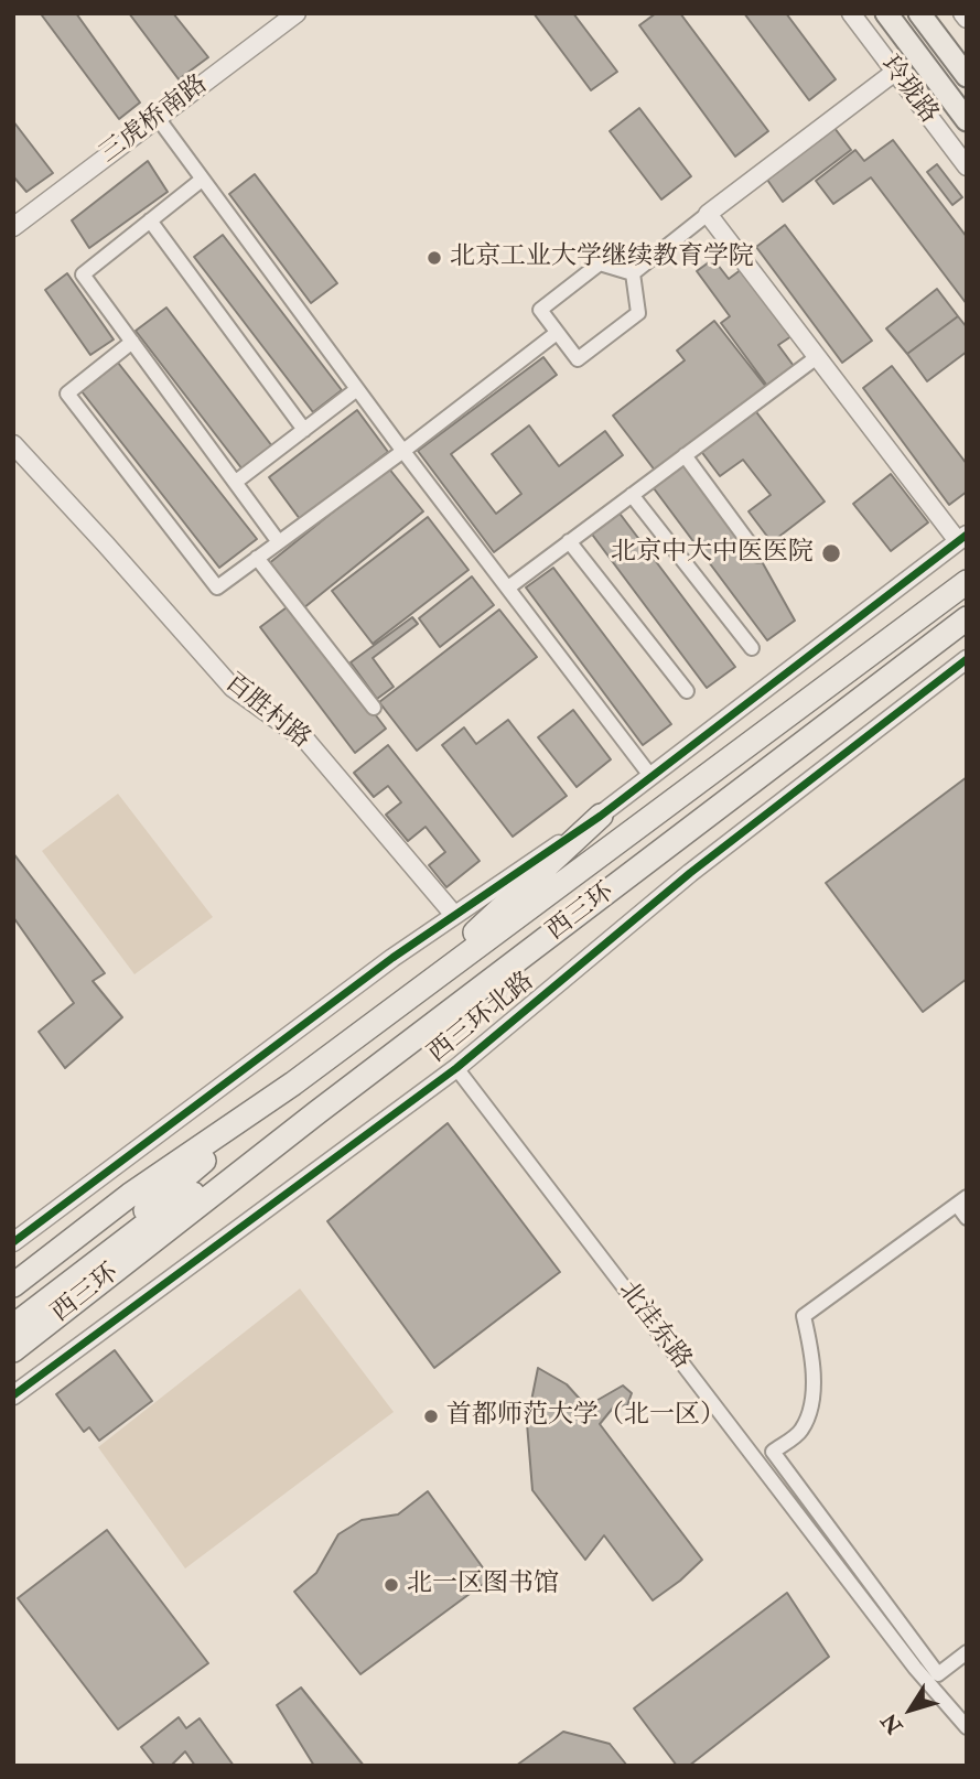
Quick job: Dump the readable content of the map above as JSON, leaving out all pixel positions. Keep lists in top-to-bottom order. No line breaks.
{"streets":{"highway":["西三环"],"street":["玲珑路","三虎桥南路","百胜村路","西三环北路","北洼东路"]},"crossings":[["西三环北路","北洼东路"]],"places":["北京工业大学继续教育学院","北京中大中医医院","首都师范大学（北一区）","北一区图书馆"],"north":"bottom left"}
